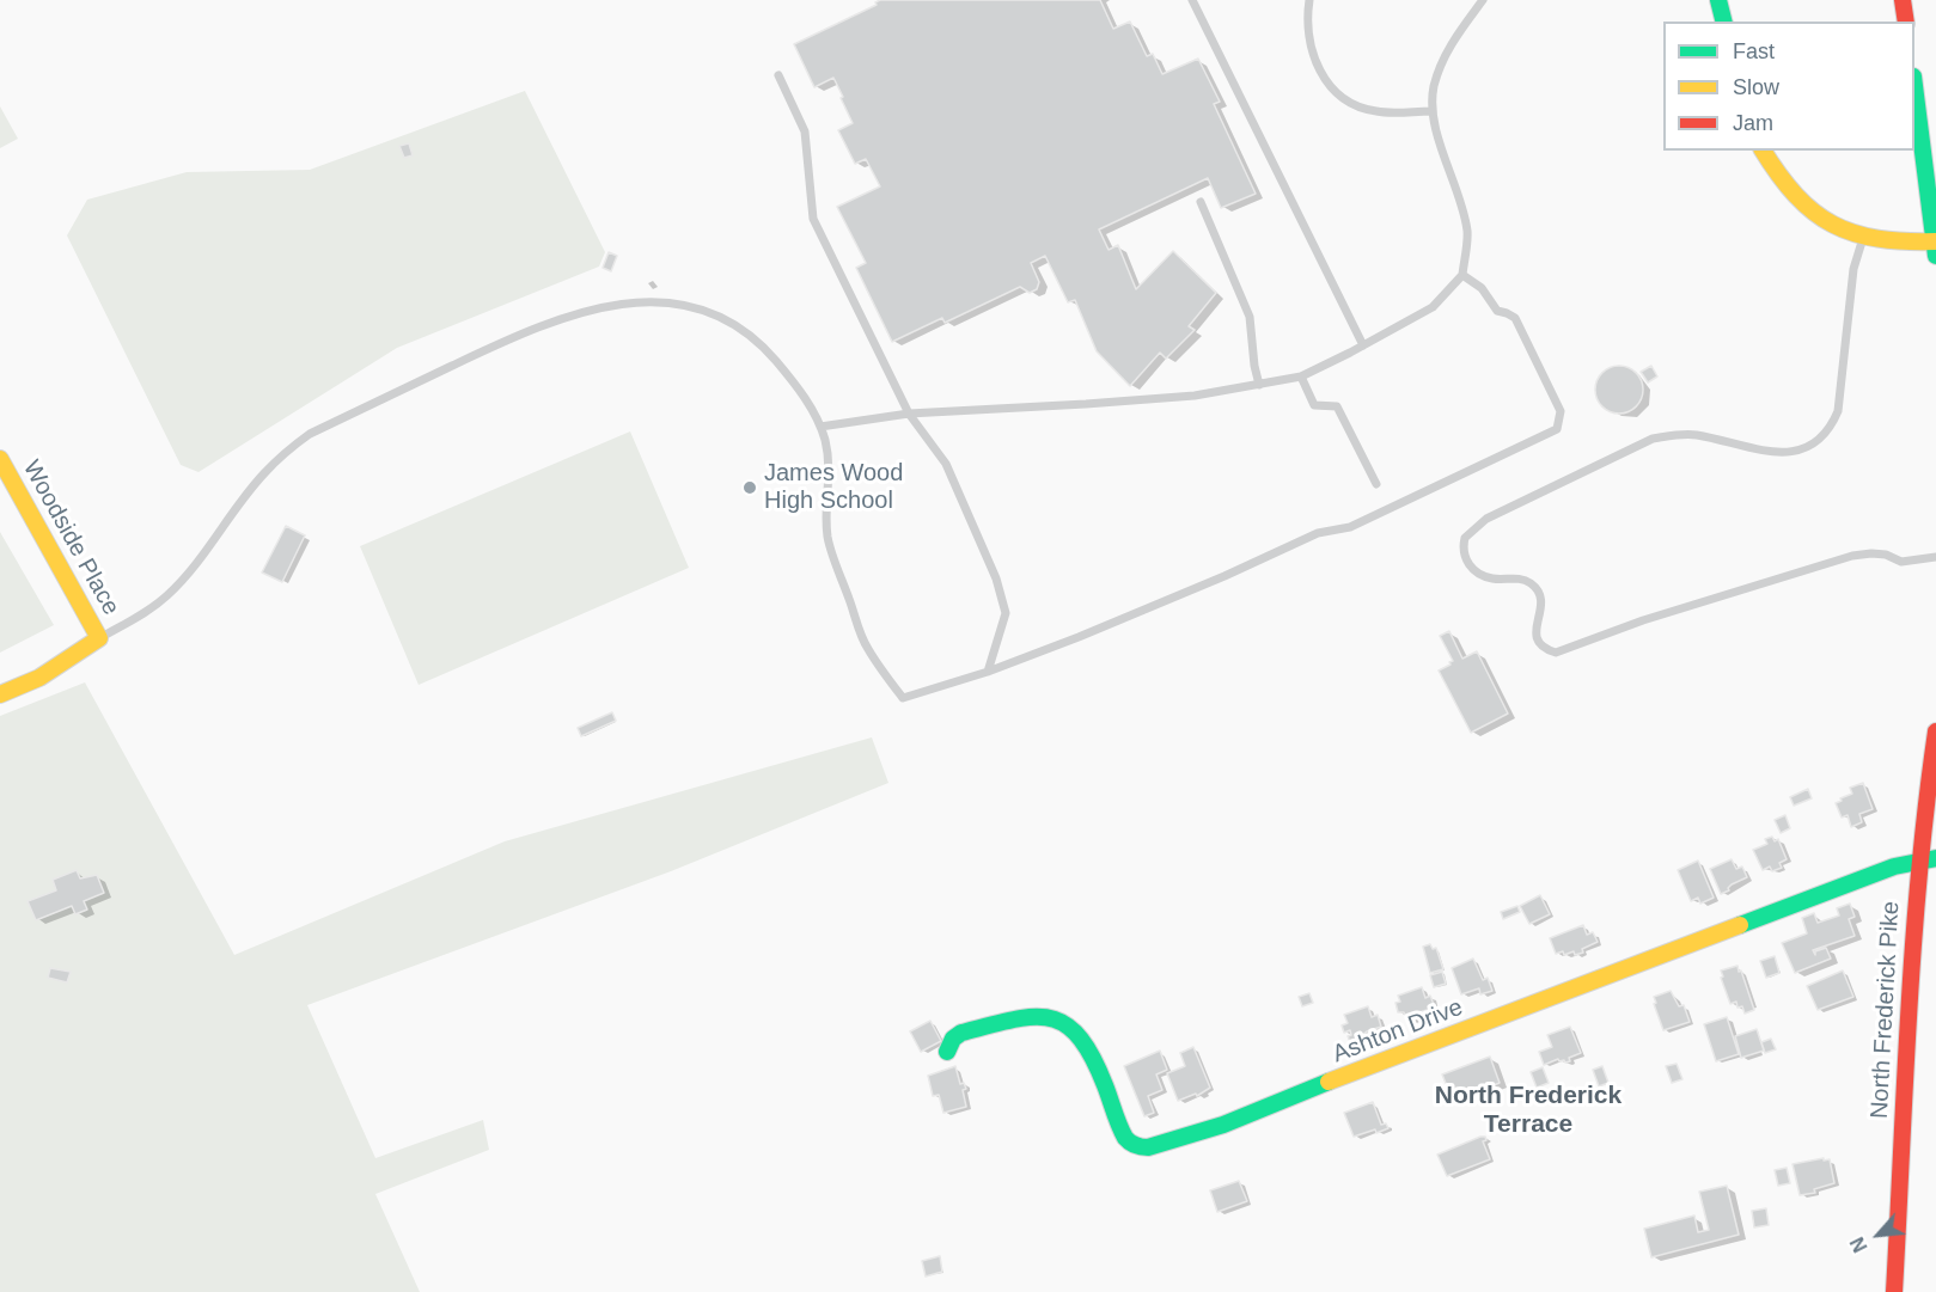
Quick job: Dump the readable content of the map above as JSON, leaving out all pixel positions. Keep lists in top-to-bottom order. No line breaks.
{"streets":{"main road":["Woodside Place","North Frederick Pike","Ashton Drive"]},"crossings":[["North Frederick Pike","Ashton Drive"]],"districts":["North Frederick Terrace"],"places":["James Wood High School"],"legend":["Fast","Slow","Jam"],"north":"bottom left"}
